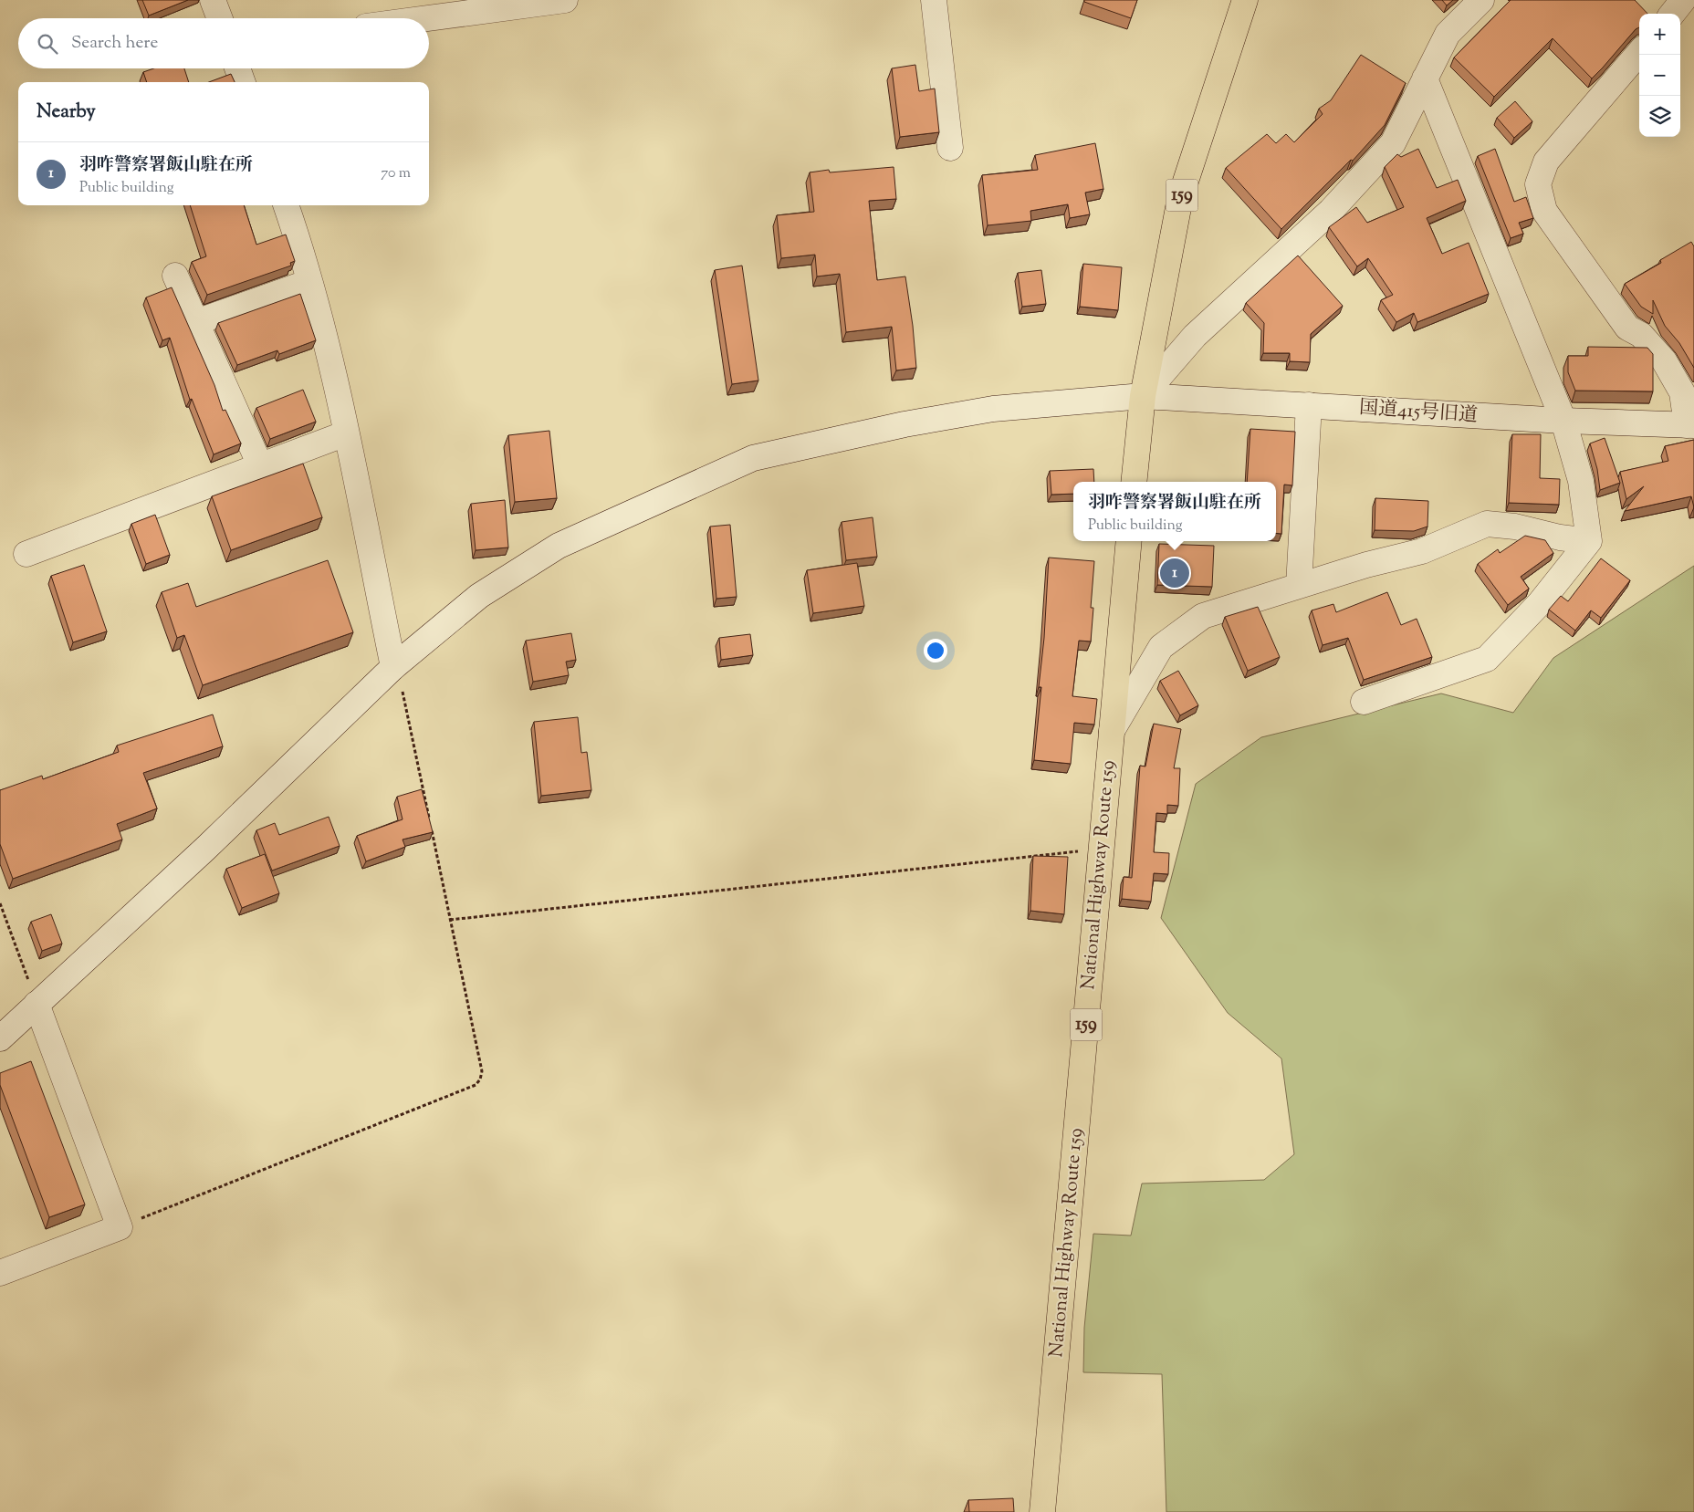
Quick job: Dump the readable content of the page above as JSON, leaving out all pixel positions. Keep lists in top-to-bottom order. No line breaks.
{"streets":{"highway":["159","National Highway Route 159"],"street":["国道415号旧道"]},"crossings":[["159","国道415号旧道"]],"page":{"map_buttons":["+","−"],"search":"Search here","heading":"Nearby","list":[{"mark":"1","name":"羽咋警察署飯山駐在所","note":"Public building","value":"70 m"}],"popup":["羽咋警察署飯山駐在所","Public building"],"pins":"1"}}
